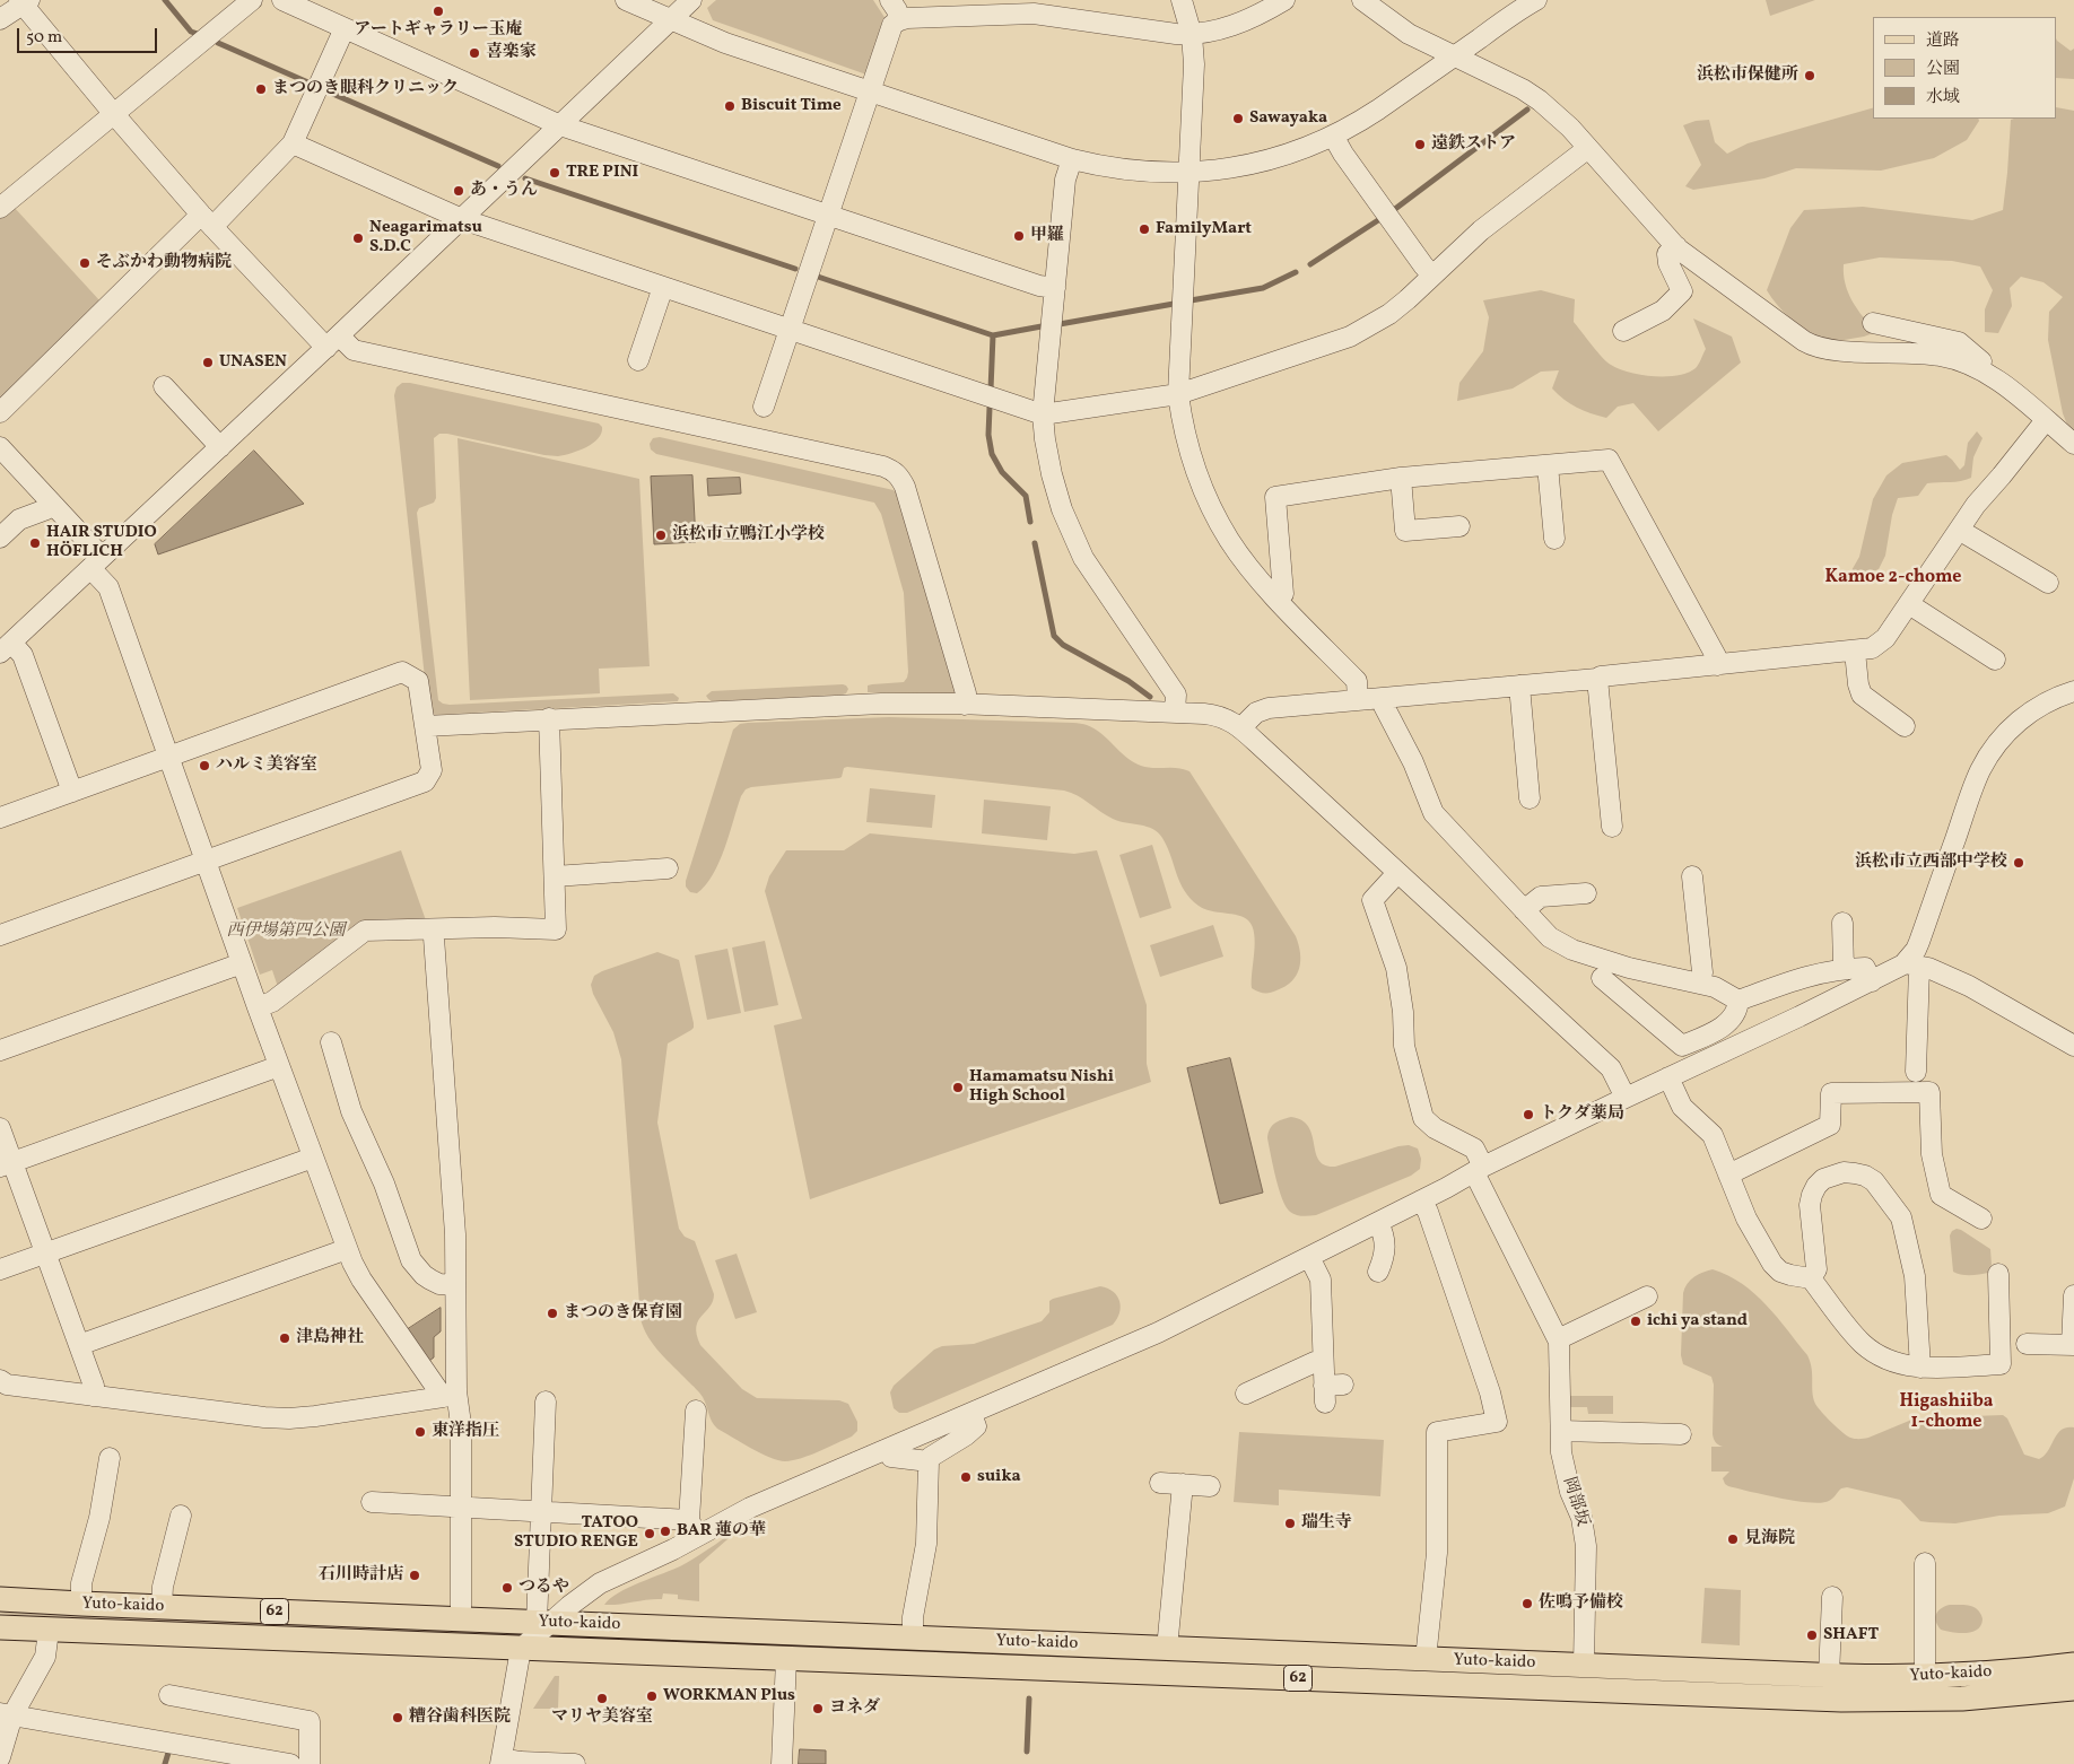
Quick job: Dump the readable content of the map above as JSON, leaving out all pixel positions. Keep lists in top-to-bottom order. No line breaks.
{"streets":{"main road":["Yuto-kaido","62"],"street":["岡部坂"]},"crossings":[["岡部坂","Yuto-kaido"]],"districts":["Kamoe 2-chome","Higashiiba 1-chome"],"parks":["西伊場第四公園"],"places":["アートギャラリー玉庵","喜楽家","浜松市保健所","まつのき眼科クリニック","Biscuit Time","Sawayaka","遠鉄ストア","TRE PINI","あ・うん","FamilyMart","甲羅","Neagarimatsu S.D.C","そぶかわ動物病院","UNASEN","浜松市立鴨江小学校","HAIR STUDIO HÖFLICH","ハルミ美容室","浜松市立西部中学校","Hamamatsu Nishi High School","トクダ薬局","まつのき保育園","ichi ya stand","津島神社","東洋指圧","suika","瑞生寺","BAR 蓮の華","TATOO STUDIO RENGE","見海院","石川時計店","つるや","佐鳴予備校","SHAFT","WORKMAN Plus","マリヤ美容室","ヨネダ","糟谷歯科医院"],"legend":["道路","公園","水域"],"scale_bar":"50 m"}
